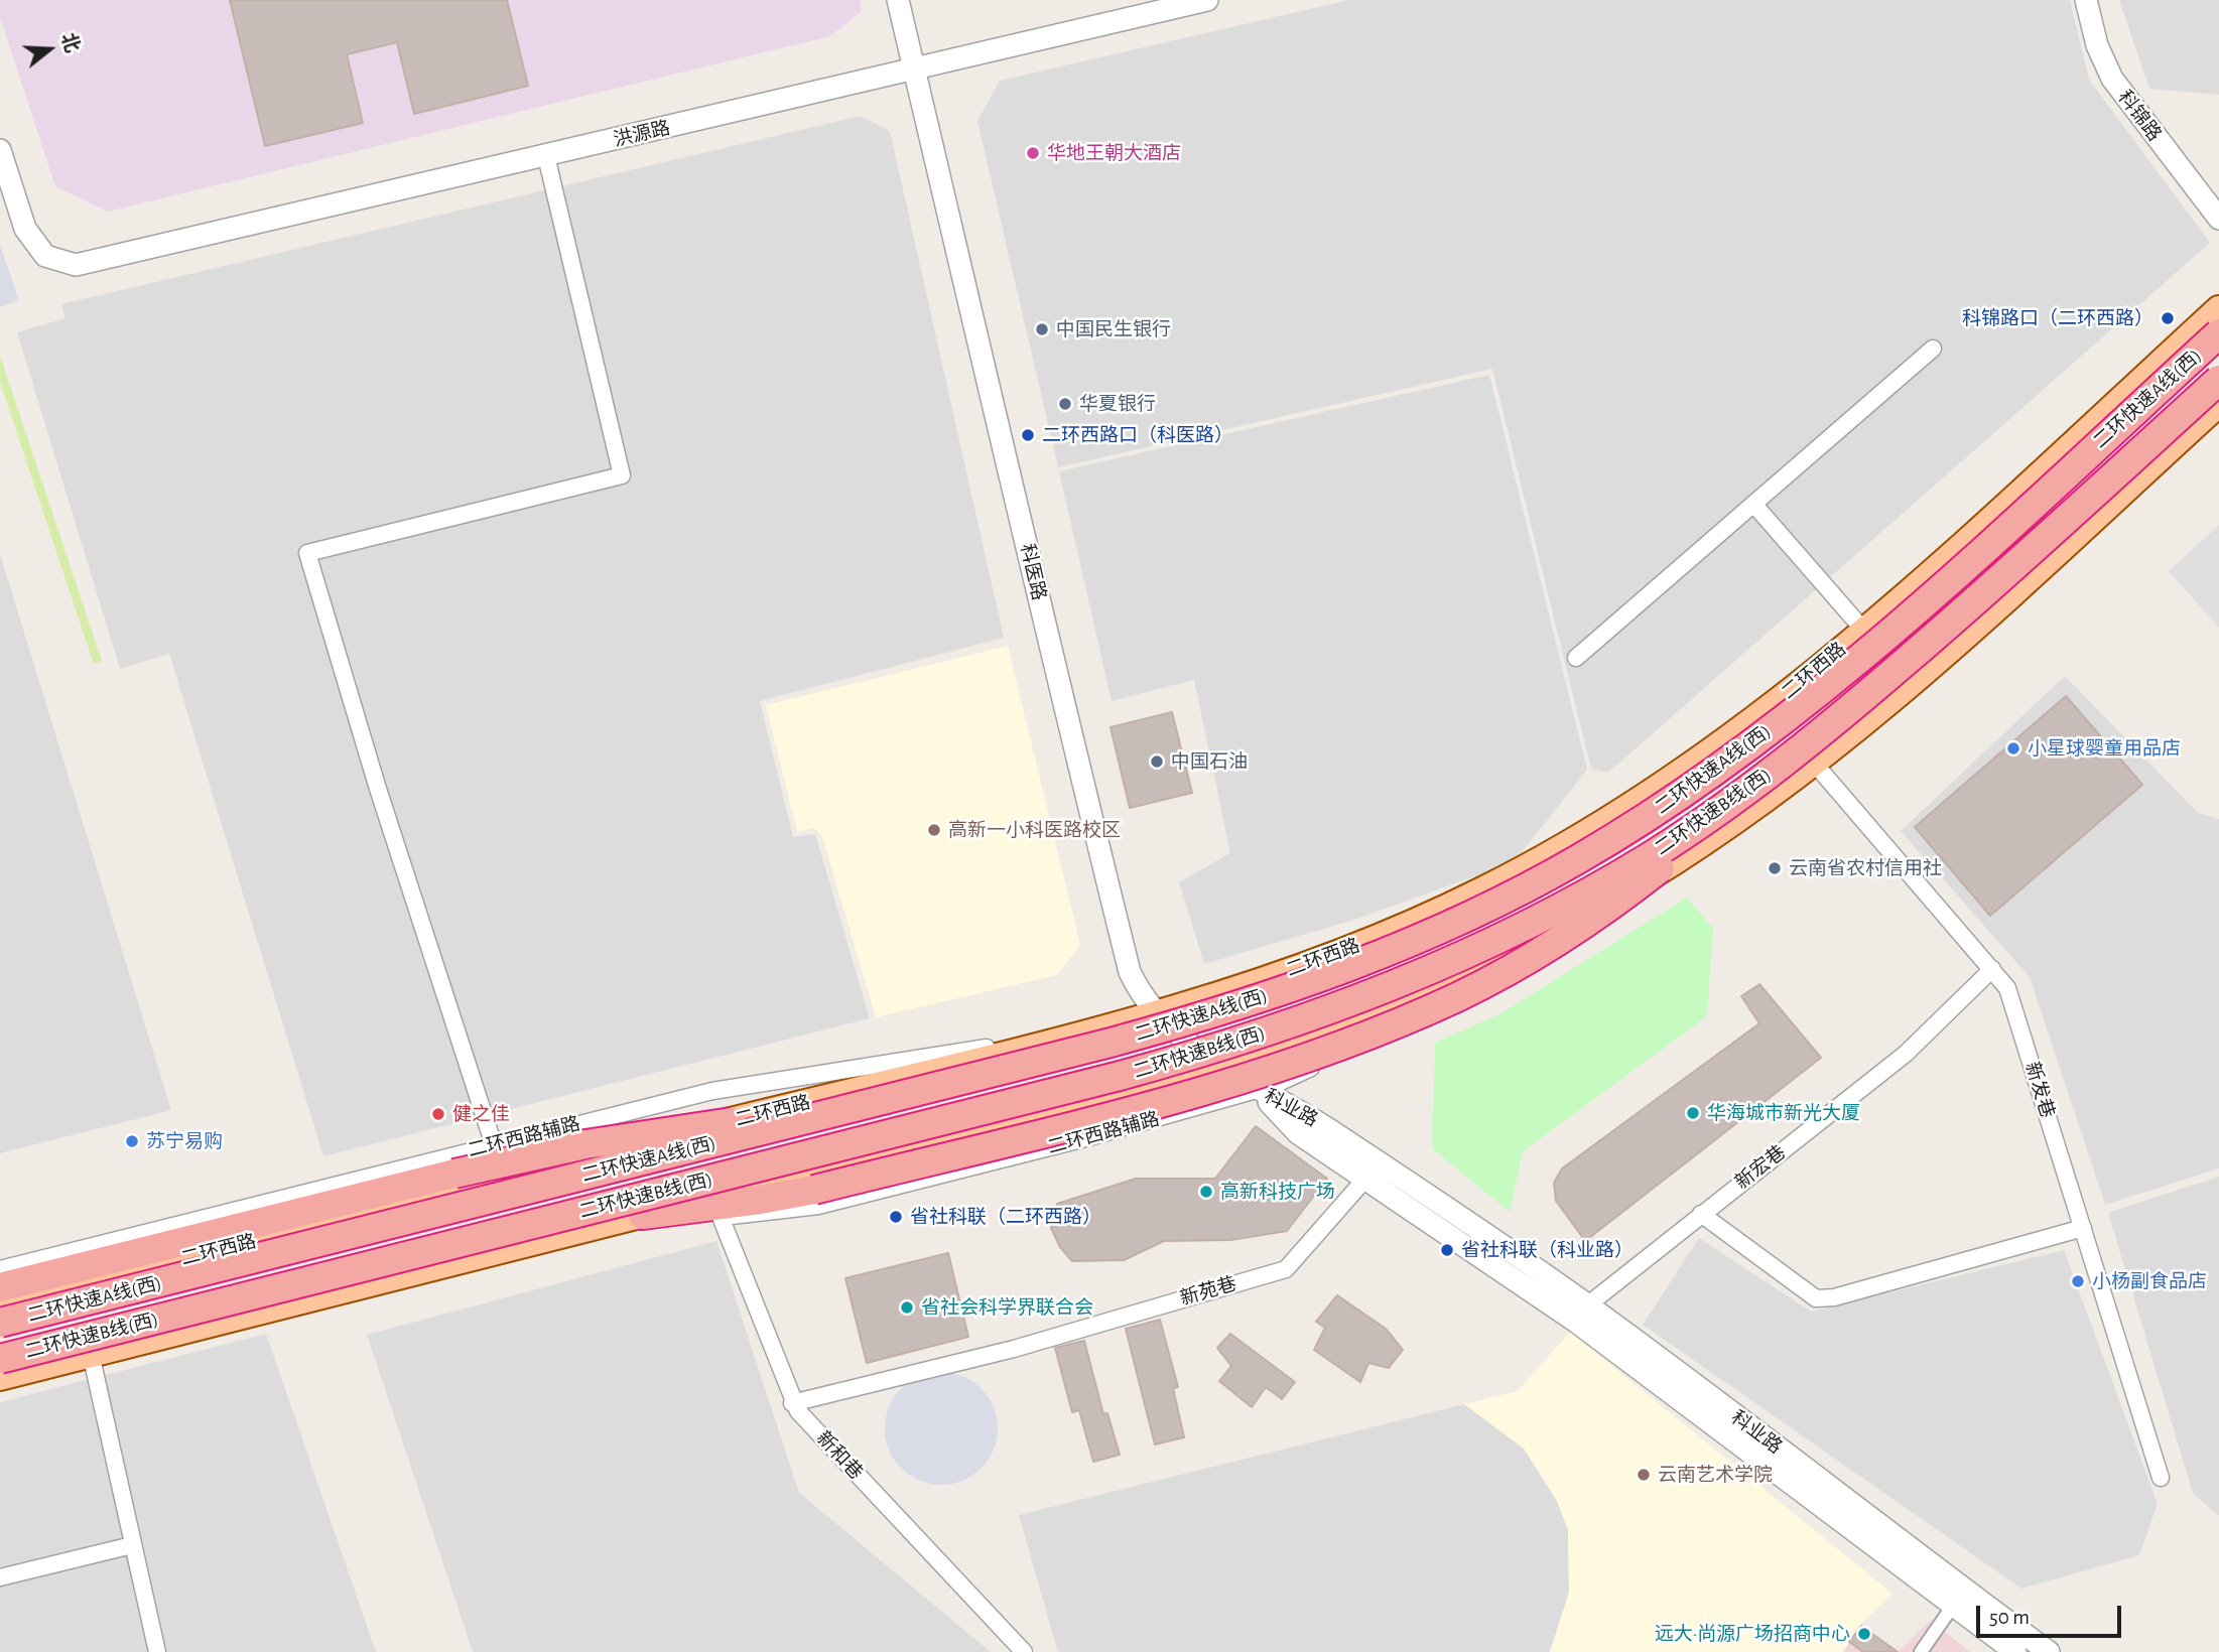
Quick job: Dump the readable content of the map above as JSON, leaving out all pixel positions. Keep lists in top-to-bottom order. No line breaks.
{"streets":{"highway":["二环快速A线(西)","二环快速B线(西)"],"main road":["二环西路"],"street":["科锦路","洪源路","科医路","新发巷","科业路","二环西路辅路","新宏巷","新苑巷","新和巷"]},"crossings":[["洪源路","科医路"],["科医路","二环西路"],["科医路","科业路"],["科医路","二环西路辅路"],["二环西路","二环西路辅路"],["新发巷","新宏巷"],["科业路","二环西路辅路"],["科业路","新宏巷"],["科业路","新苑巷"],["二环西路辅路","新和巷"],["新苑巷","新和巷"]],"places":["华地王朝大酒店","科锦路口（二环西路）","中国民生银行","华夏银行","二环西路口（科医路）","小星球婴童用品店","中国石油","高新一小科医路校区","云南省农村信用社","华海城市新光大厦","健之佳","苏宁易购","高新科技广场","省社科联（二环西路）","省社科联（科业路）","小杨副食品店","省社会科学界联合会","云南艺术学院","远大·尚源广场招商中心"],"scale_bar":"50 m","north":"right"}
